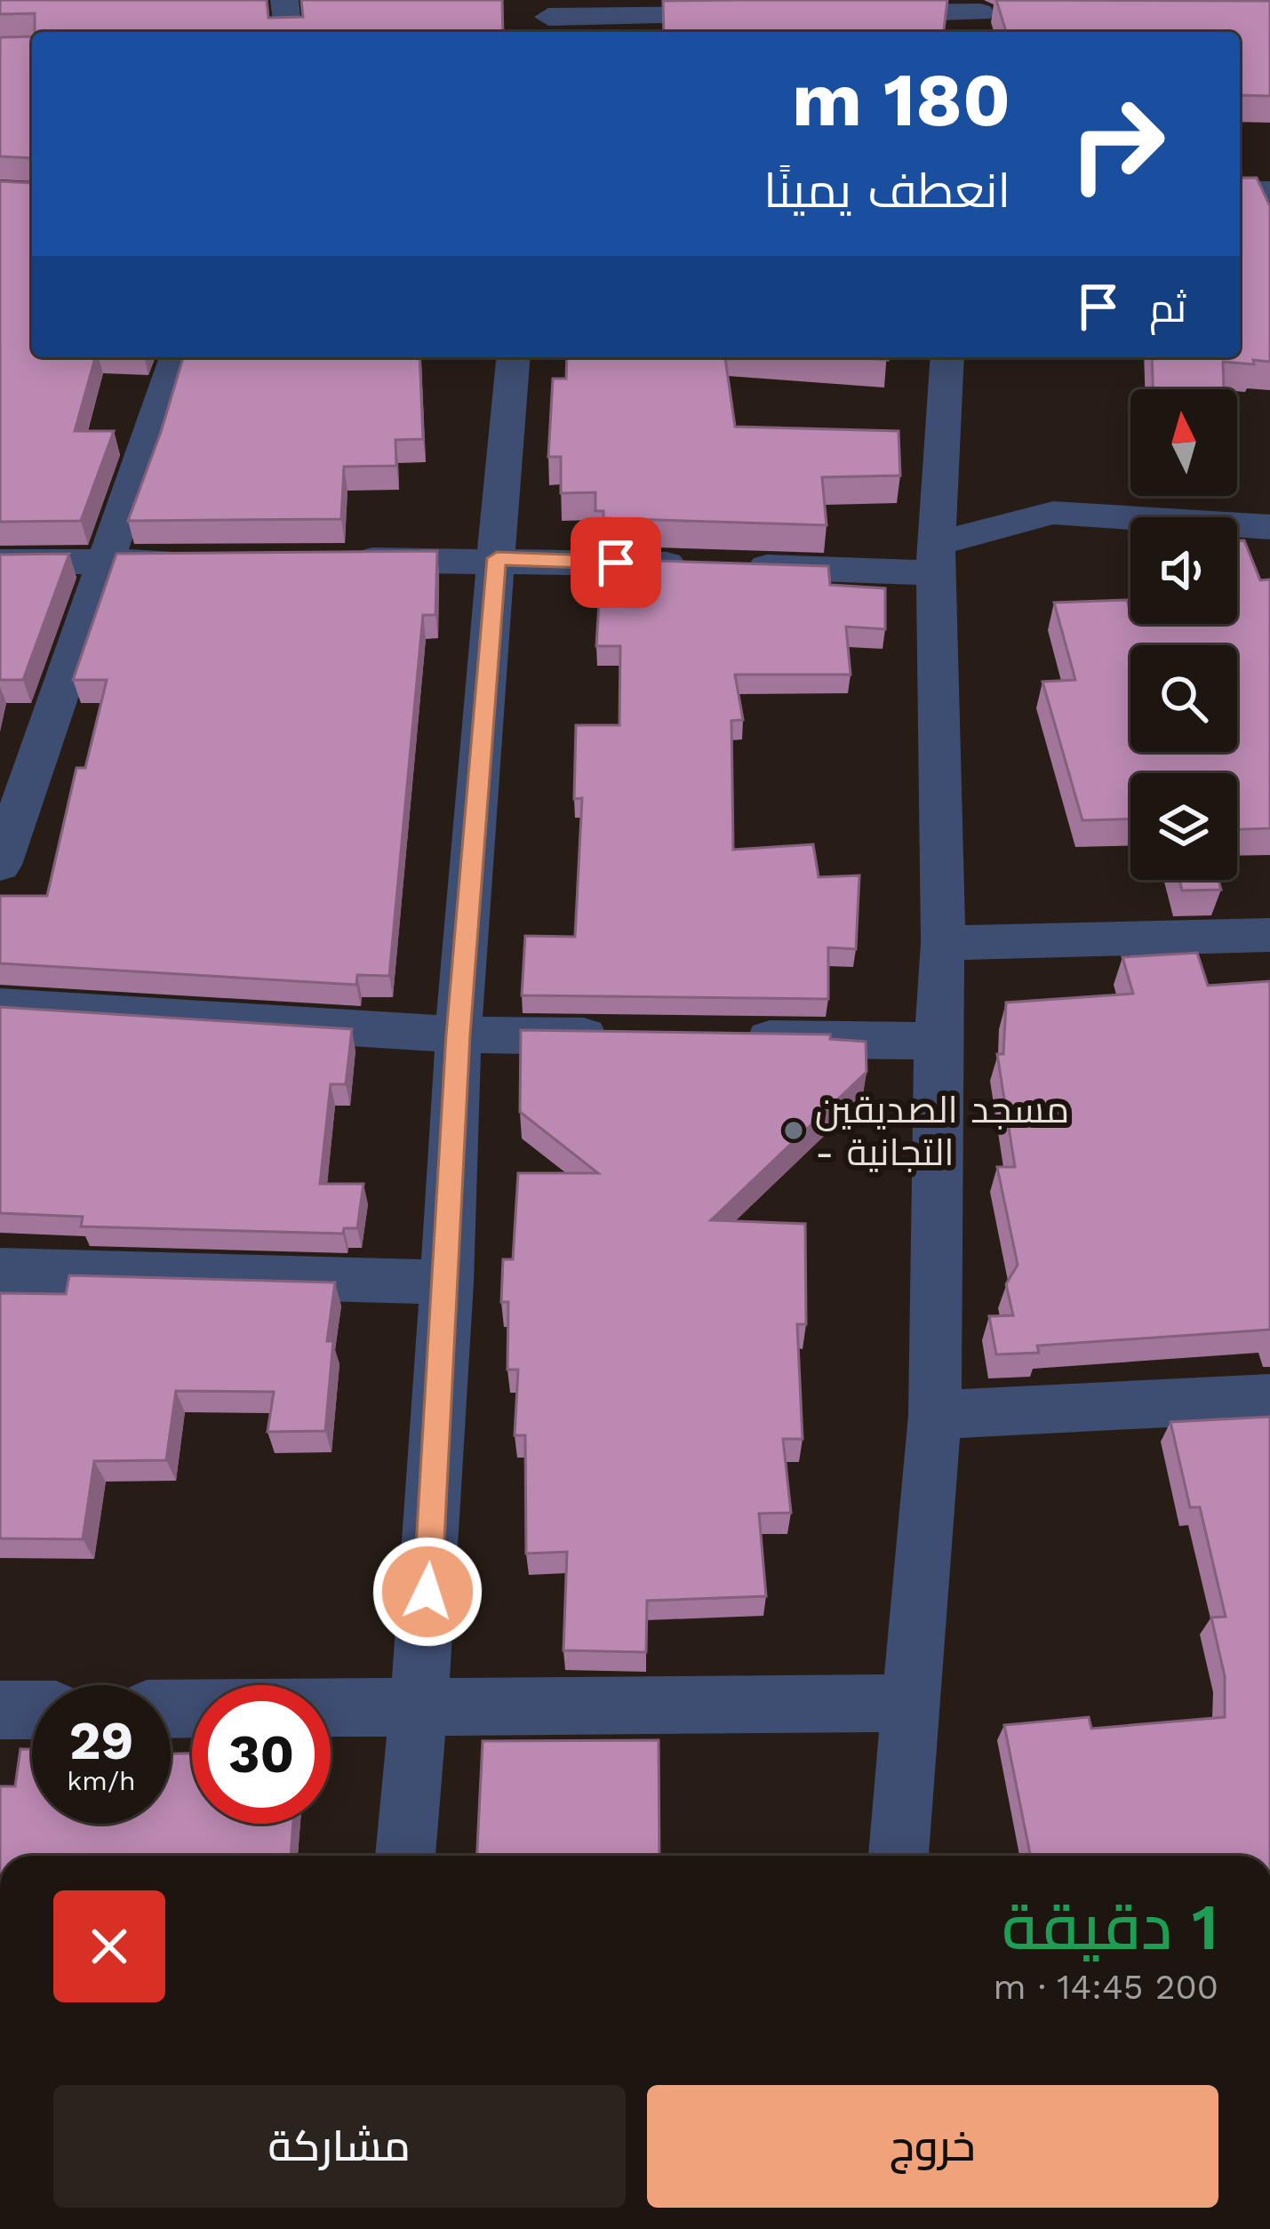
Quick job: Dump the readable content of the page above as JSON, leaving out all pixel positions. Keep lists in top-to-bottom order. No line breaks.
{"places":["مسجد الصديقين - التجانية"],"north":"top","page":{"turn":["180 m","انعطف يمينًا"],"then":"ثم","speed":"29 km/h","limit":"30","heading":["1 دقيقة","200 m · 14:45"],"buttons":["خروج","مشاركة"]}}
